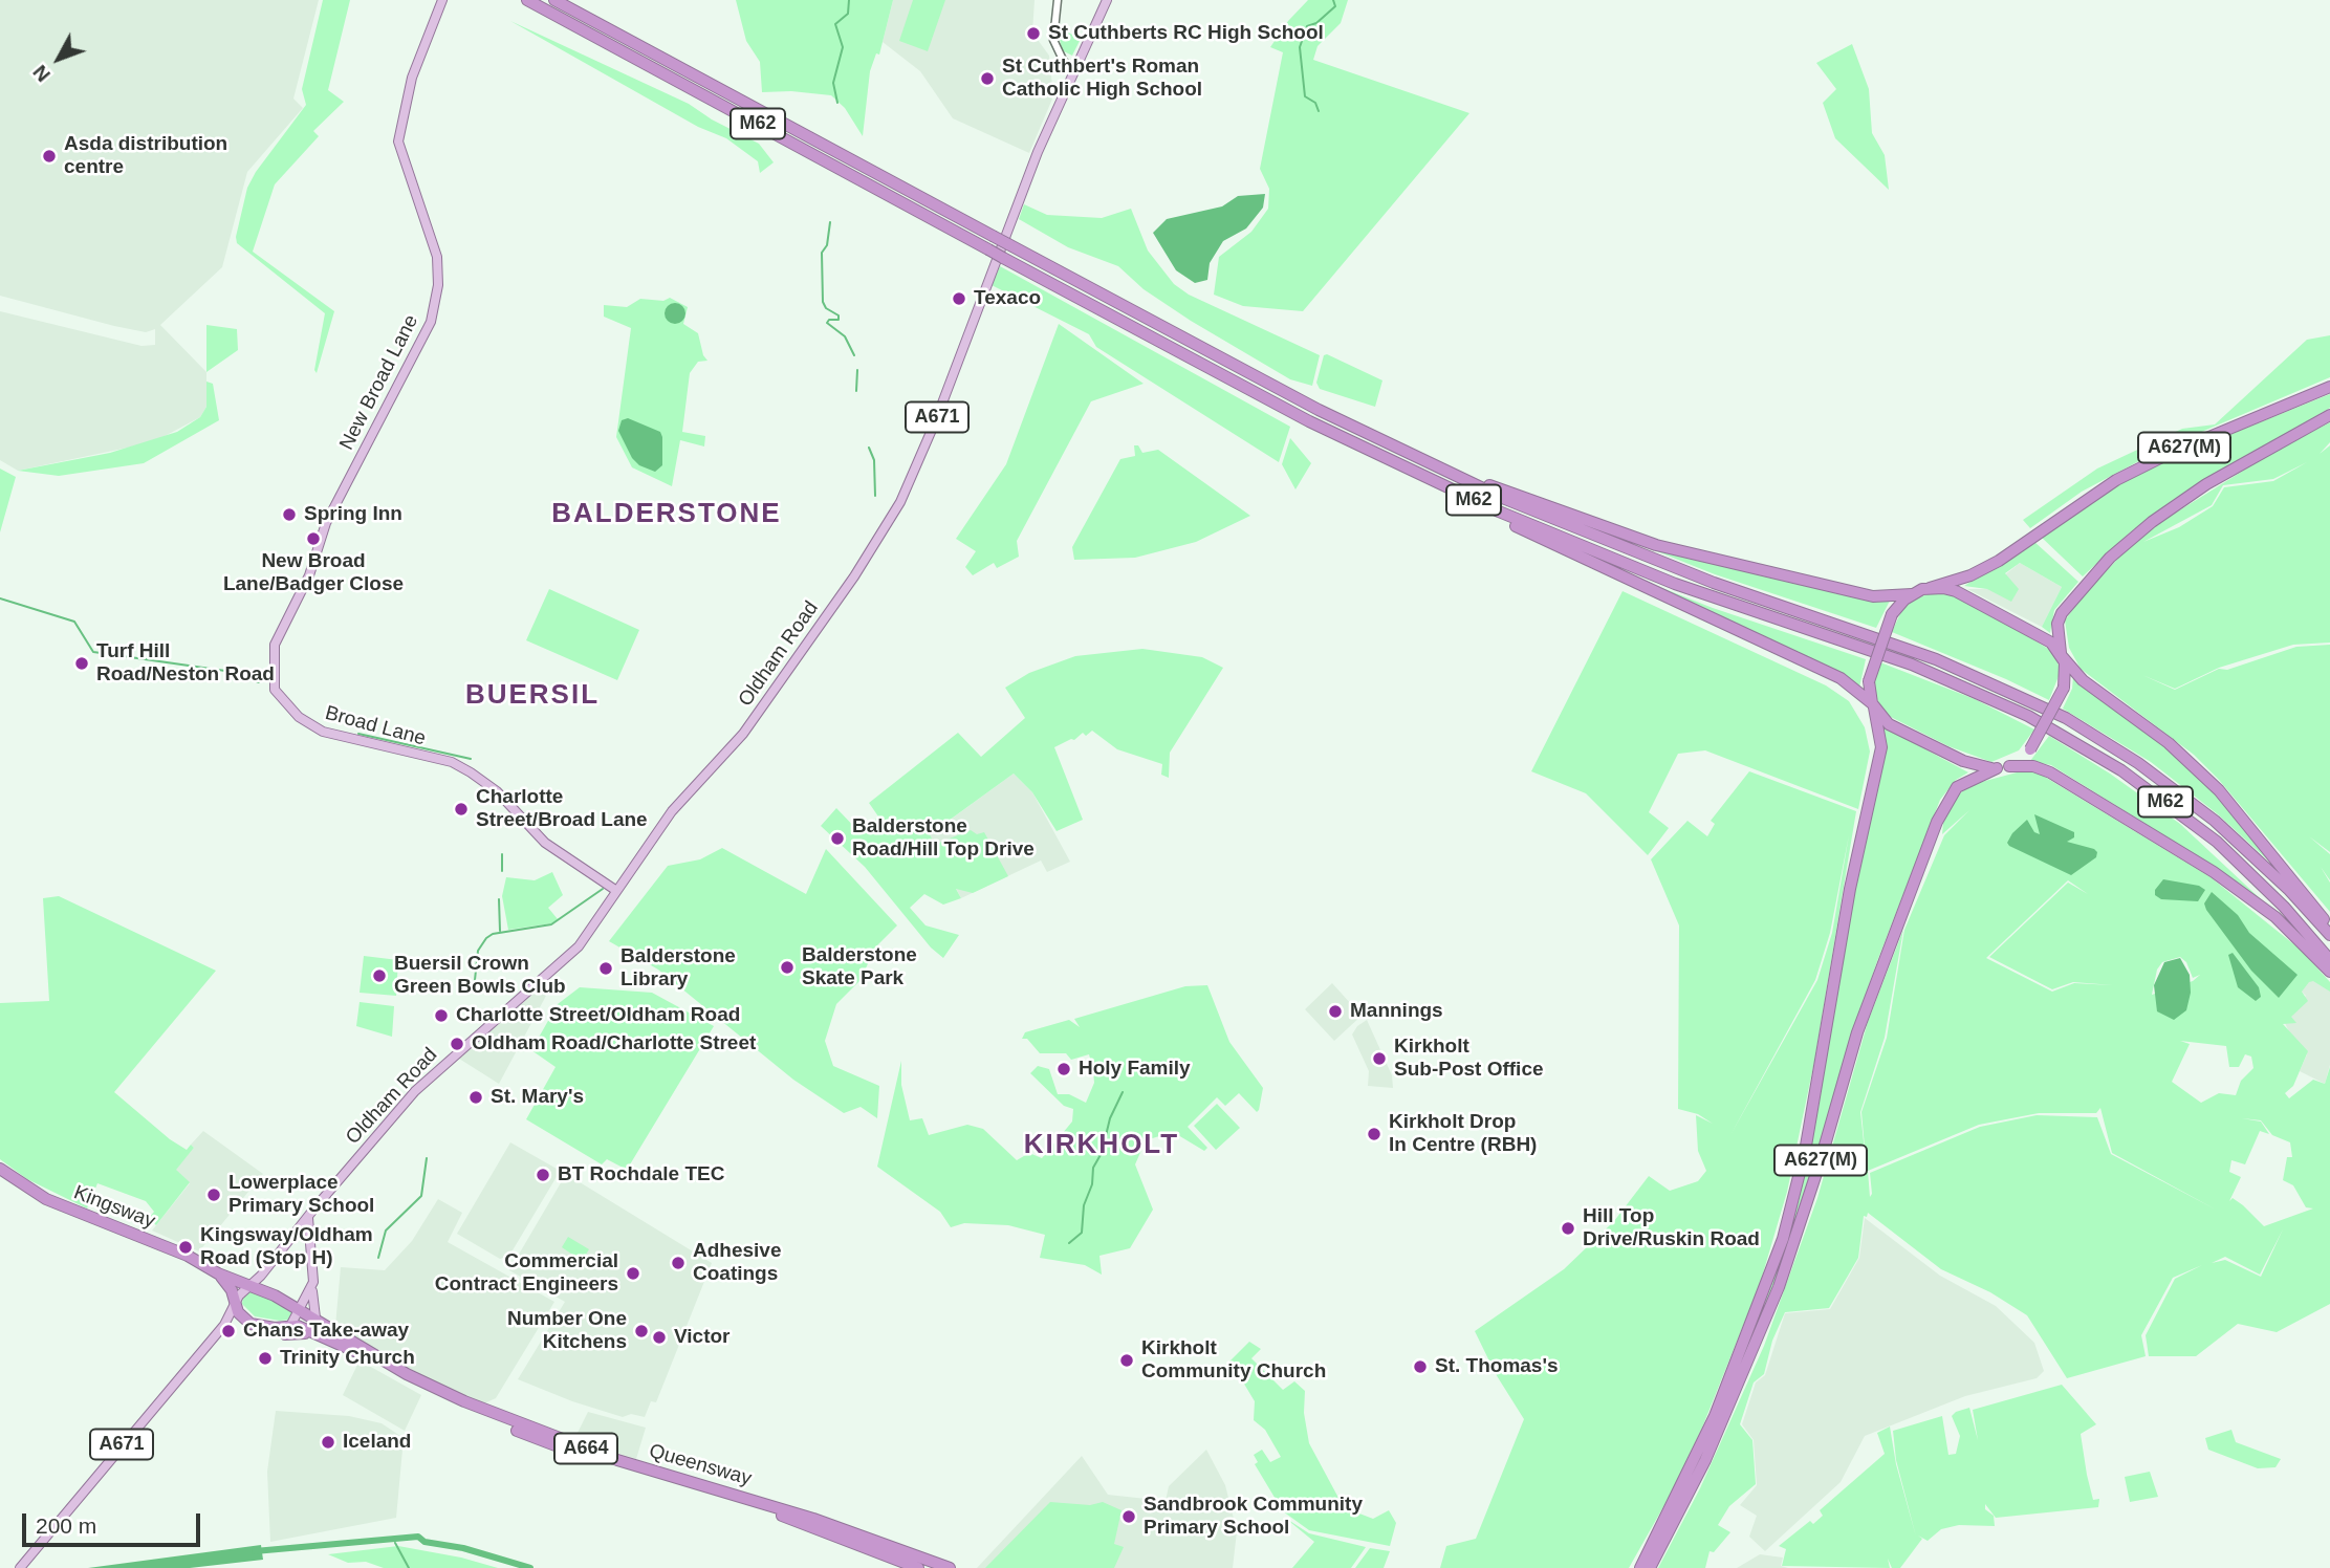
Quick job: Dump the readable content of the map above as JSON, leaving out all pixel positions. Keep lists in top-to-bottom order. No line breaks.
{"streets":{"highway":["M62","A627(M)","Kingsway","A664","Queensway"],"main road":["New Broad Lane","A671","Oldham Road","Broad Lane"]},"crossings":[["M62","A627(M)"],["New Broad Lane","Broad Lane"],["Oldham Road","Broad Lane"],["Oldham Road","Kingsway"],["Oldham Road","Queensway"],["Kingsway","Queensway"]],"districts":["BALDERSTONE","BUERSIL","KIRKHOLT"],"places":["St Cuthberts RC High School","St Cuthbert's Roman Catholic High School","Asda distribution centre","Texaco","Spring Inn","New Broad Lane/Badger Close","Turf Hill Road/Neston Road","Charlotte Street/Broad Lane","Balderstone Road/Hill Top Drive","Balderstone Skate Park","Balderstone Library","Buersil Crown Green Bowls Club","Mannings","Charlotte Street/Oldham Road","Oldham Road/Charlotte Street","Kirkholt Sub-Post Office","Holy Family","St. Mary's","Kirkholt Drop In Centre (RBH)","BT Rochdale TEC","Lowerplace Primary School","Hill Top Drive/Ruskin Road","Kingsway/Oldham Road (Stop H)","Adhesive Coatings","Commercial Contract Engineers","Chans Take-away","Number One Kitchens","Victor","Trinity Church","Kirkholt Community Church","St. Thomas's","Iceland","Sandbrook Community Primary School"],"scale_bar":"200 m","north":"bottom left"}
